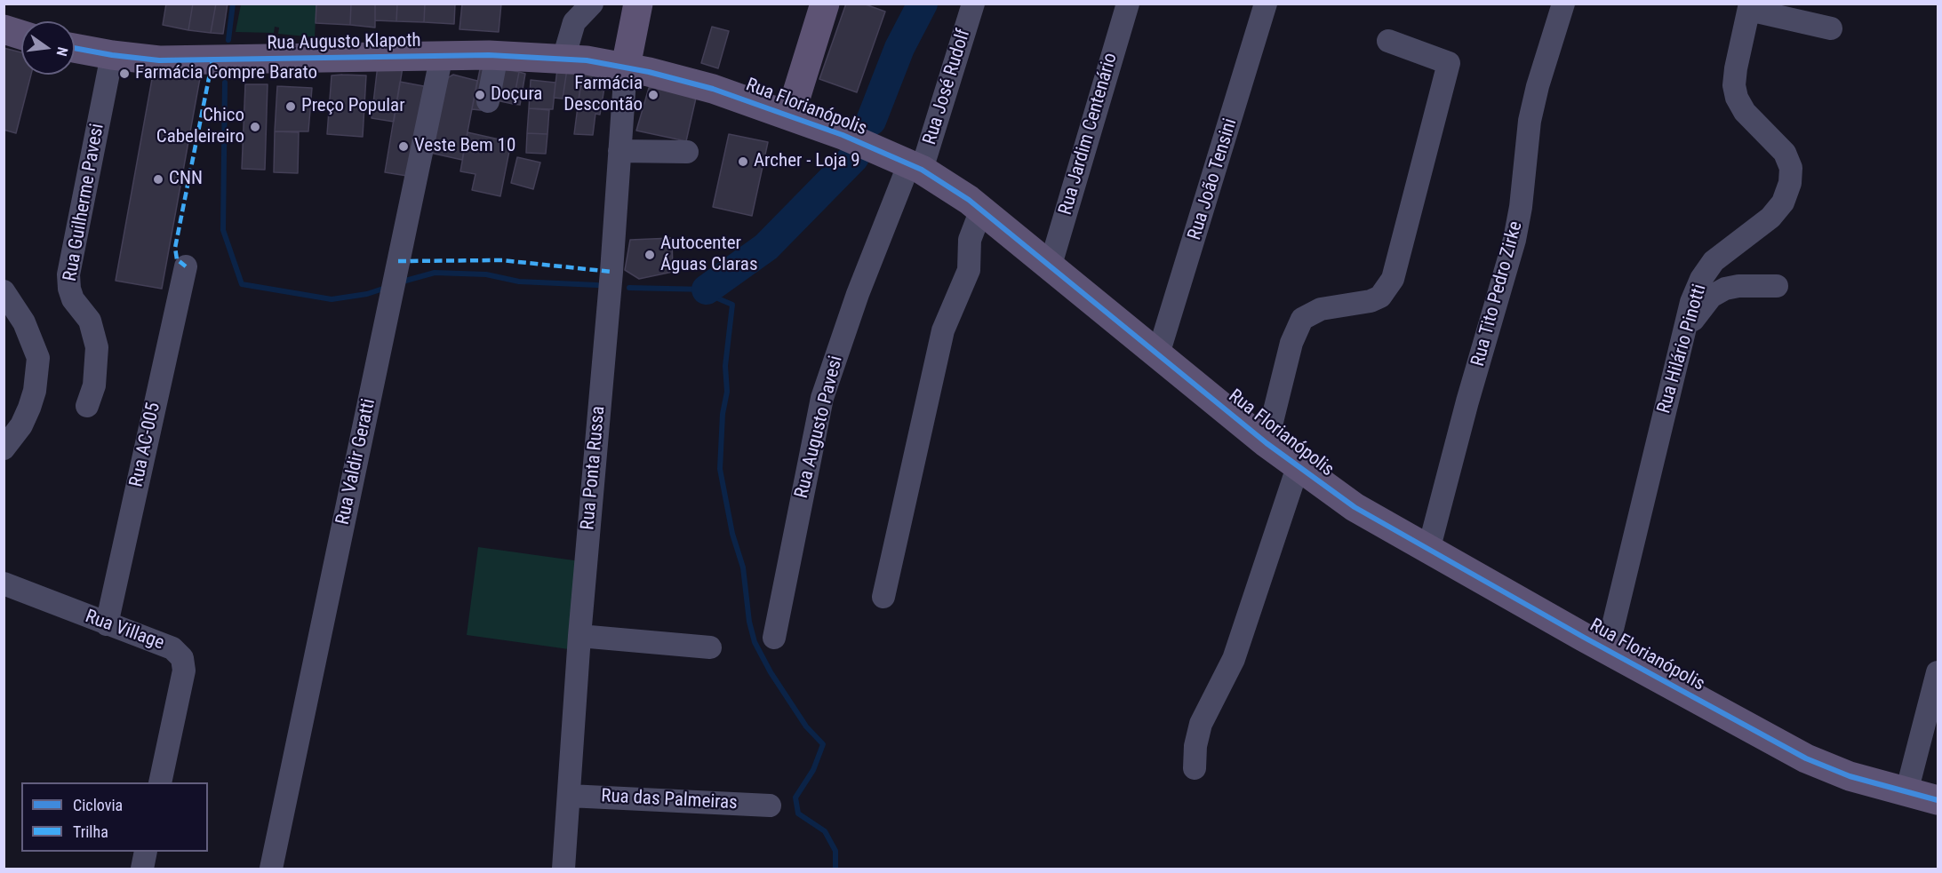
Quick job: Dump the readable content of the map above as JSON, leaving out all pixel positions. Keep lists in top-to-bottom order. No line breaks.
{"streets":{"main road":["Rua Augusto Klapoth","Rua Florianópolis"],"street":["Rua José Rudolf","Rua Jardim Centenário","Rua João Tensini","Rua Guilherme Pavesi","Rua Tito Pedro Zirke","Rua Hilário Pinotti","Rua Augusto Pavesi","Rua AC-005","Rua Valdir Geratti","Rua Ponta Russa","Rua Village","Rua das Palmeiras"]},"crossings":[["Rua Augusto Klapoth","Rua Florianópolis"],["Rua Augusto Klapoth","Rua Guilherme Pavesi"],["Rua Augusto Klapoth","Rua Valdir Geratti"],["Rua Augusto Klapoth","Rua Ponta Russa"],["Rua José Rudolf","Rua Florianópolis"],["Rua José Rudolf","Rua Augusto Pavesi"],["Rua Florianópolis","Rua Jardim Centenário"],["Rua Florianópolis","Rua João Tensini"],["Rua Florianópolis","Rua Tito Pedro Zirke"],["Rua Florianópolis","Rua Hilário Pinotti"],["Rua Florianópolis","Rua Augusto Pavesi"],["Rua Florianópolis","Rua Ponta Russa"],["Rua AC-005","Rua Village"],["Rua Ponta Russa","Rua das Palmeiras"]],"places":["Farmácia Compre Barato","Doçura","Farmácia Descontão","Preço Popular","Chico Cabeleireiro","Veste Bem 10","Archer - Loja 9","CNN","Autocenter Águas Claras"],"legend":["Ciclovia","Trilha"],"north":"right"}
